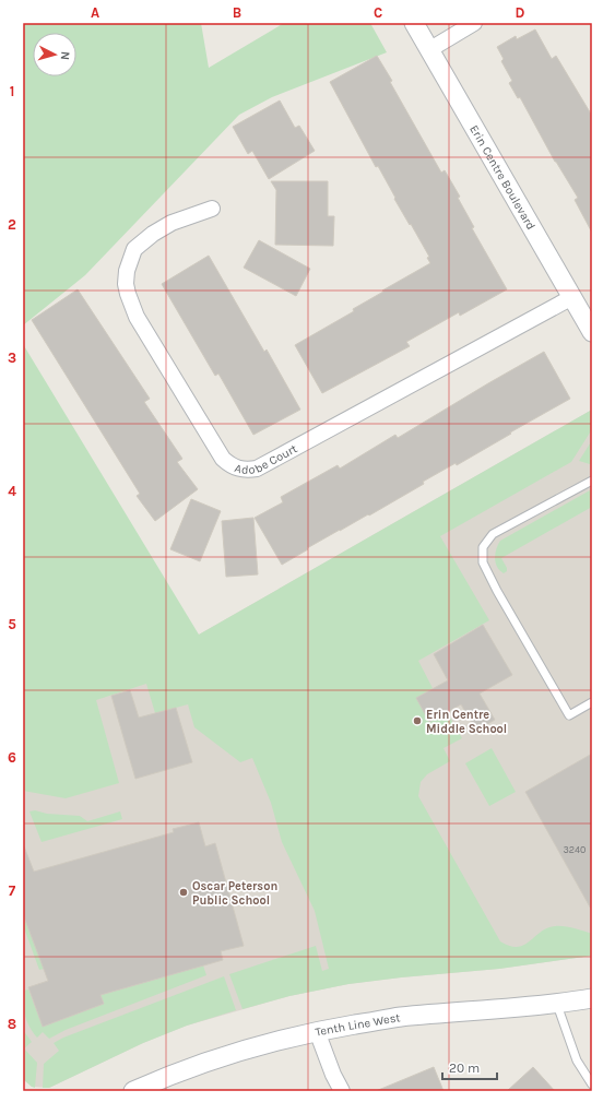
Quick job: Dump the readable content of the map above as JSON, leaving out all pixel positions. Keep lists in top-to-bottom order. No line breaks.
{"streets":{"street":["Erin Centre Boulevard","Adobe Court","Tenth Line West"]},"crossings":[["Erin Centre Boulevard","Adobe Court"]],"places":["Erin Centre Middle School","Oscar Peterson Public School"],"house_numbers":["3240"],"scale_bar":"20 m","north":"right","grid":{"columns":["A","B","C","D"],"rows":["1","2","3","4","5","6","7","8"]}}
